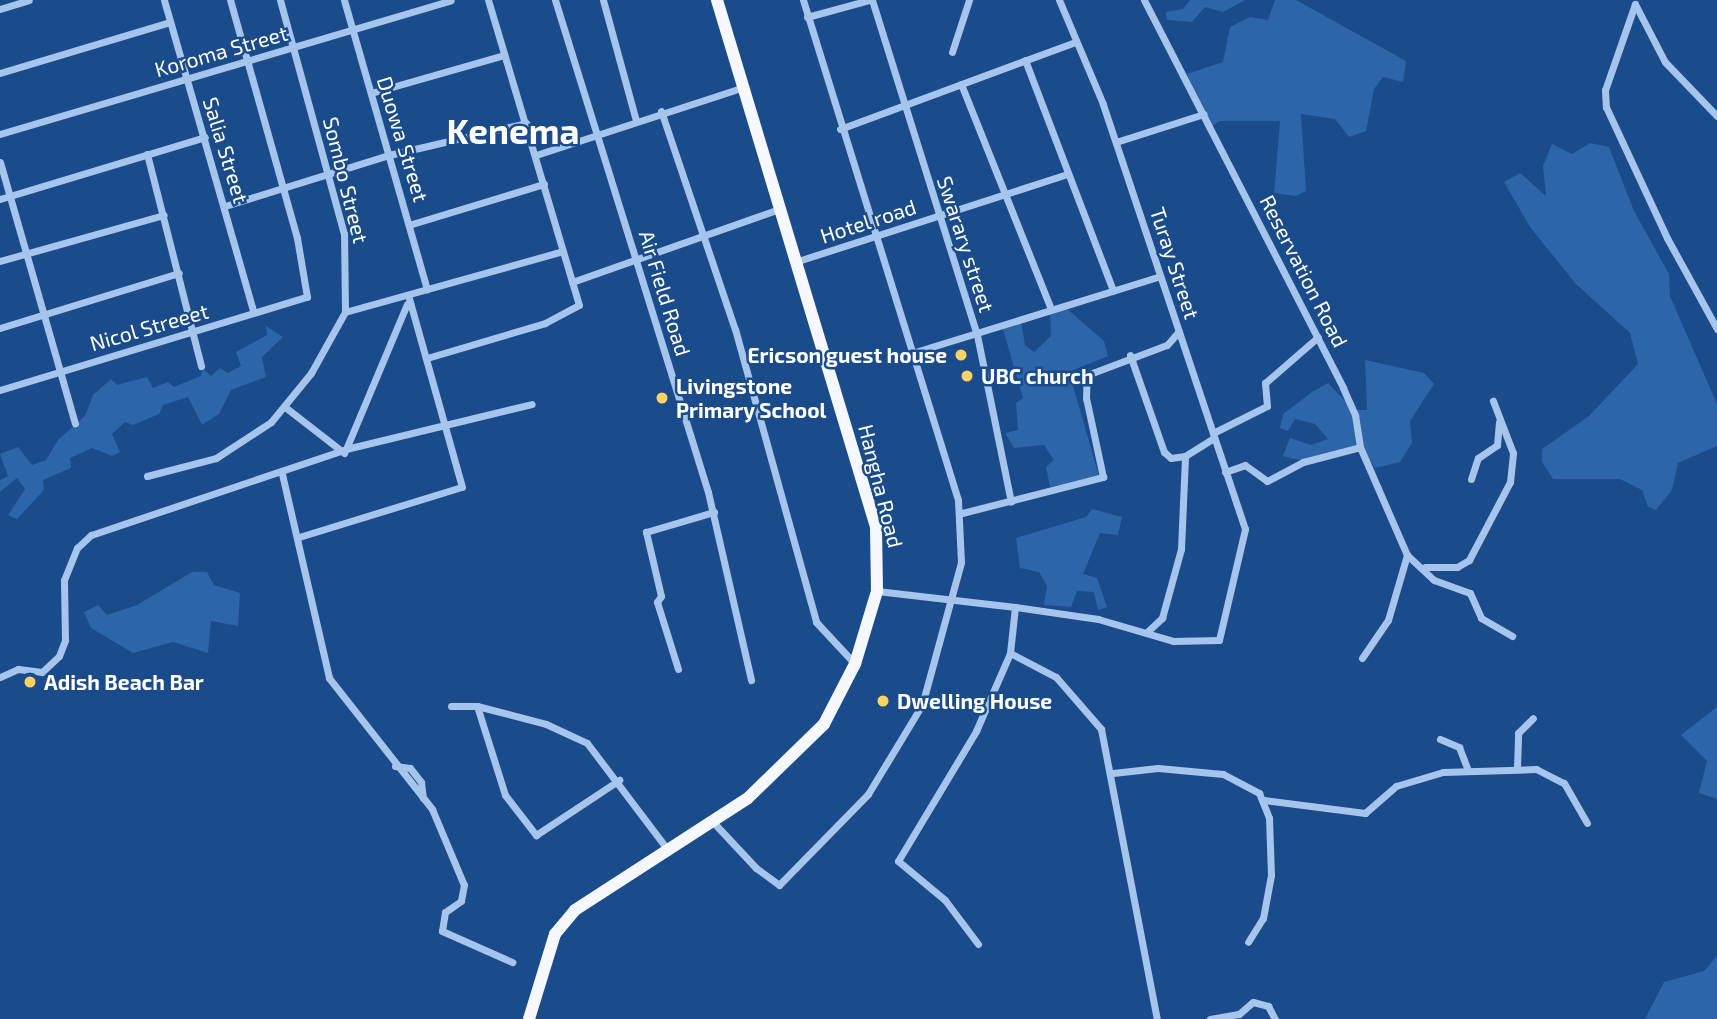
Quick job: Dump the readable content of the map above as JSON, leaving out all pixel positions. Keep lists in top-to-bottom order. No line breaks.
{"streets":{"highway":["Hangha Road"],"street":["Koroma Street","Duowa Street","Salia Street","Sombo Street","Hotel road","Swarary street","Turay Street","Reservation Road","Air Field Road","Nicol Streeet"]},"crossings":[["Koroma Street","Duowa Street"],["Koroma Street","Salia Street"],["Koroma Street","Sombo Street"],["Salia Street","Nicol Streeet"],["Hotel road","Swarary street"],["Hotel road","Hangha Road"]],"districts":["Kenema"],"places":["Ericson guest house","UBC church","Livingstone Primary School","Adish Beach Bar","Dwelling House"]}
